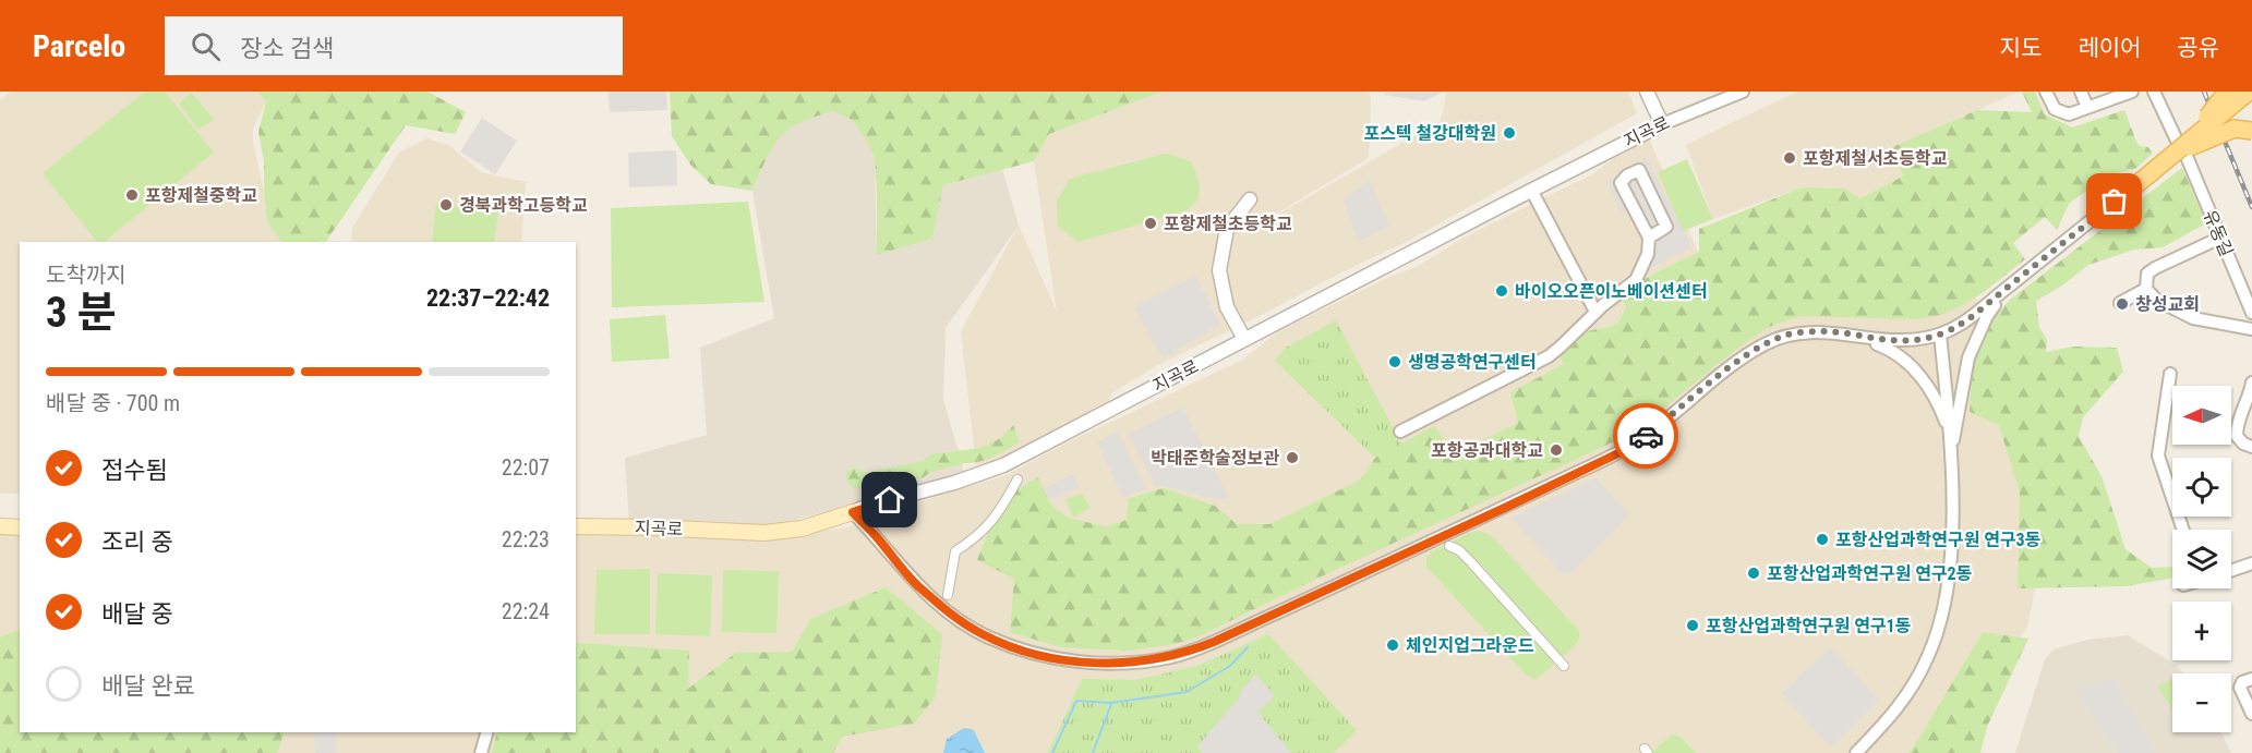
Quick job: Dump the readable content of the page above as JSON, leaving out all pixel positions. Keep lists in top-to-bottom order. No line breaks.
{"streets":{"main road":["지곡로"],"street":["유동길"]},"places":["포스텍 철강대학원","포항제철서초등학교","포항제철중학교","경북과학고등학교","포항제철초등학교","바이오오픈이노베이션센터","창성교회","생명공학연구센터","포항공과대학교","박태준학술정보관","포항산업과학연구원 연구3동","포항산업과학연구원 연구2동","포항산업과학연구원 연구1동","체인지업그라운드"],"north":"left","page":{"header":"Parcelo","search":"장소 검색","nav":["지도","레이어","공유"],"heading":["3 분","도착까지","22:37–22:42"],"bar":"배달 중 · 700 m","map_buttons":["+","−"],"list":[["접수됨","22:07"],["조리 중","22:23"],["배달 중","22:24"],"배달 완료"]}}
